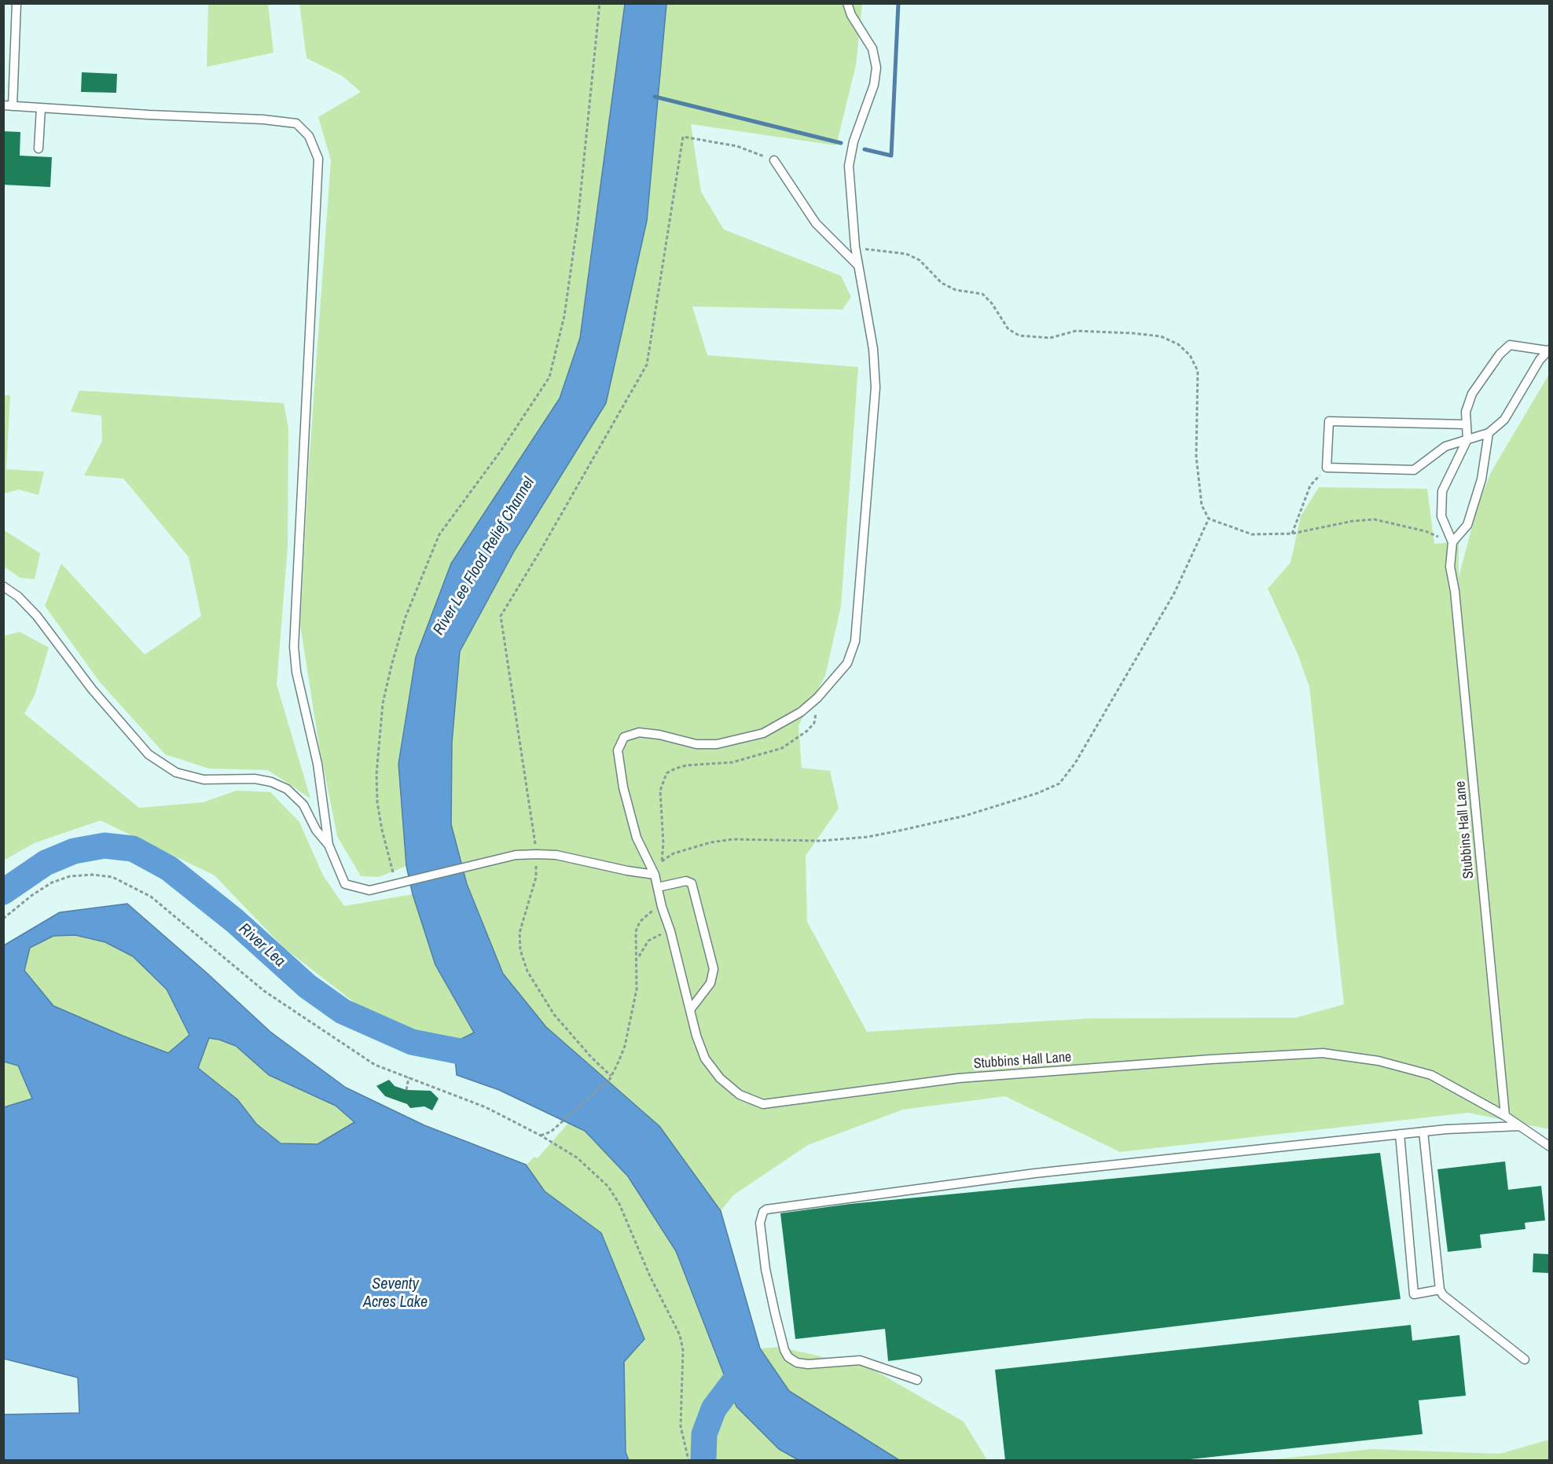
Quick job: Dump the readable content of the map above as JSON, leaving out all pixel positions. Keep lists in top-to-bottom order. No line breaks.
{"streets":{"lane":["Stubbins Hall Lane"]},"water":["River Lee Flood Relief Channel","River Lea","Seventy Acres Lake"]}
